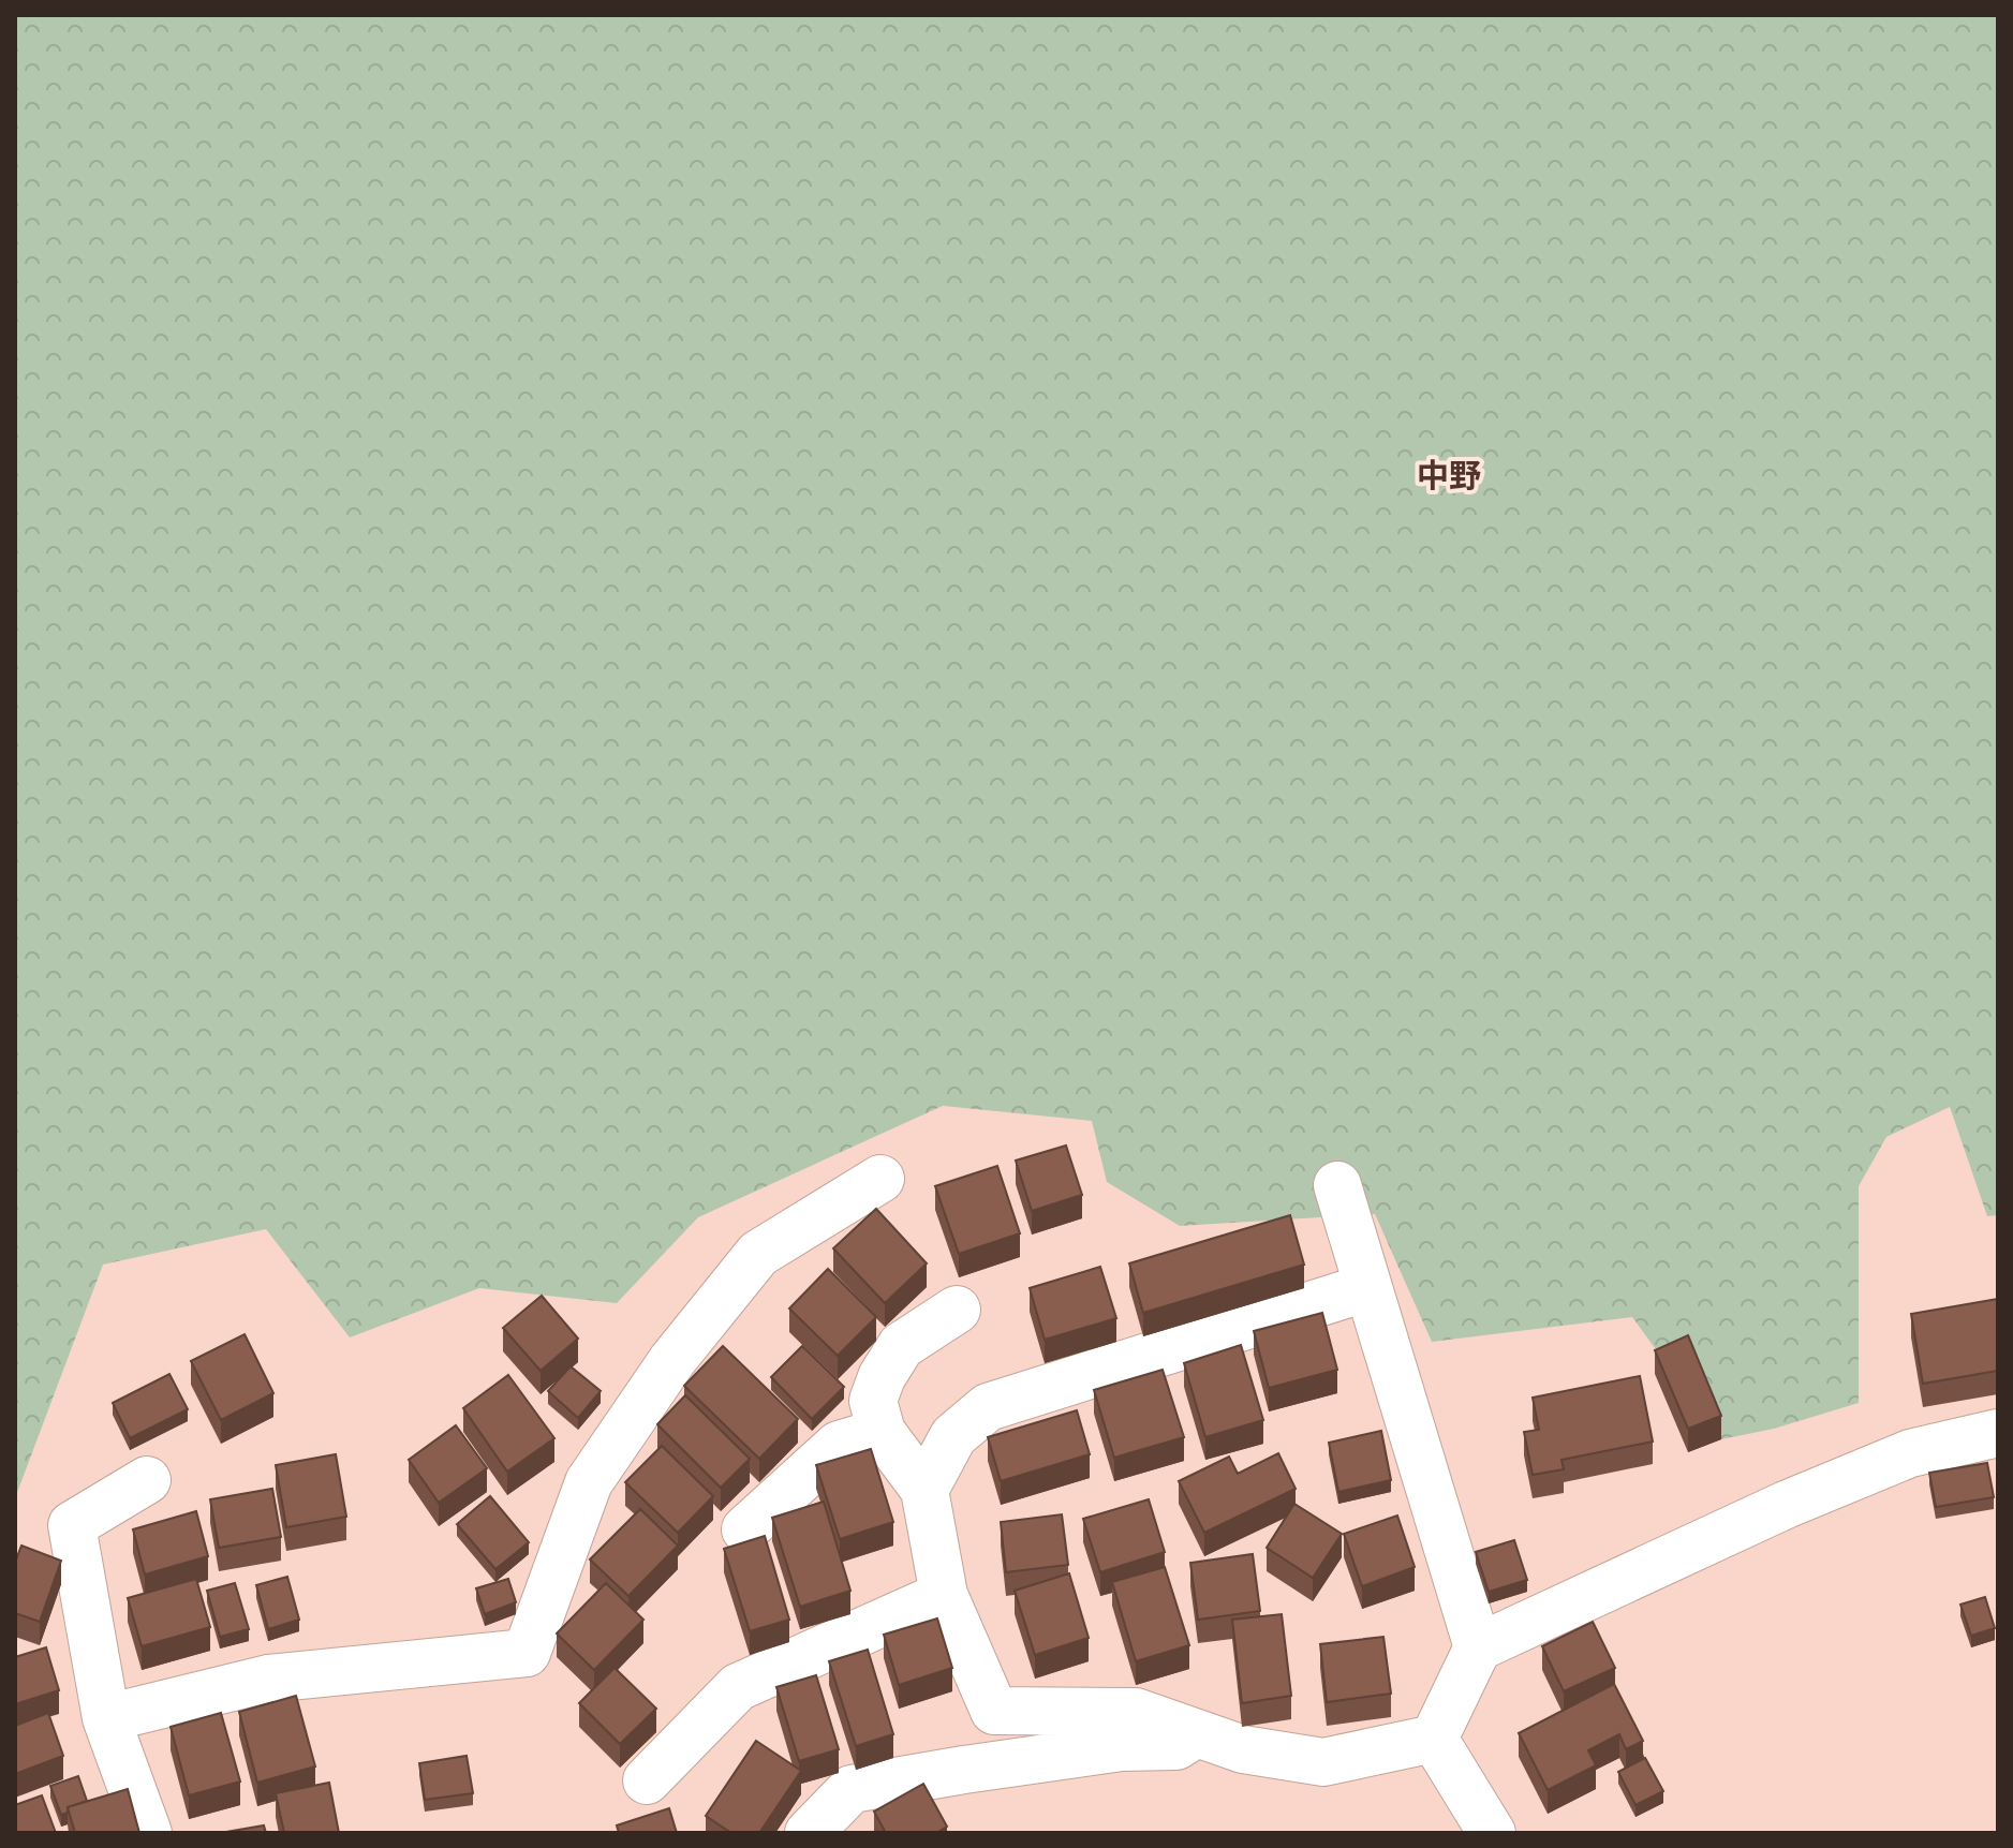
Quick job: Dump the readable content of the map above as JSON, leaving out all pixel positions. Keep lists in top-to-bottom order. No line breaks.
{"districts":["中野"]}
